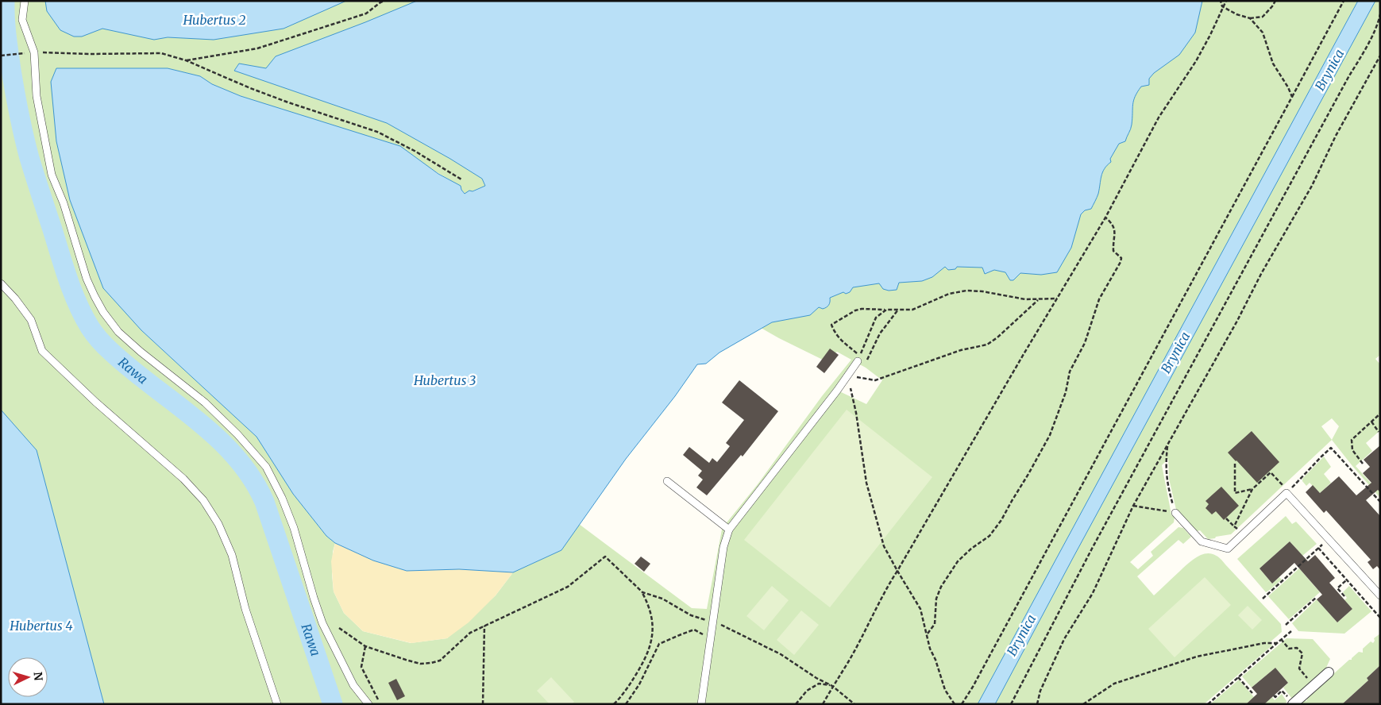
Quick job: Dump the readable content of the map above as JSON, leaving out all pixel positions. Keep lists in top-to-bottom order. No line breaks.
{"water":["Hubertus 2","Brynica","Rawa","Hubertus 3","Hubertus 4"],"north":"right"}
